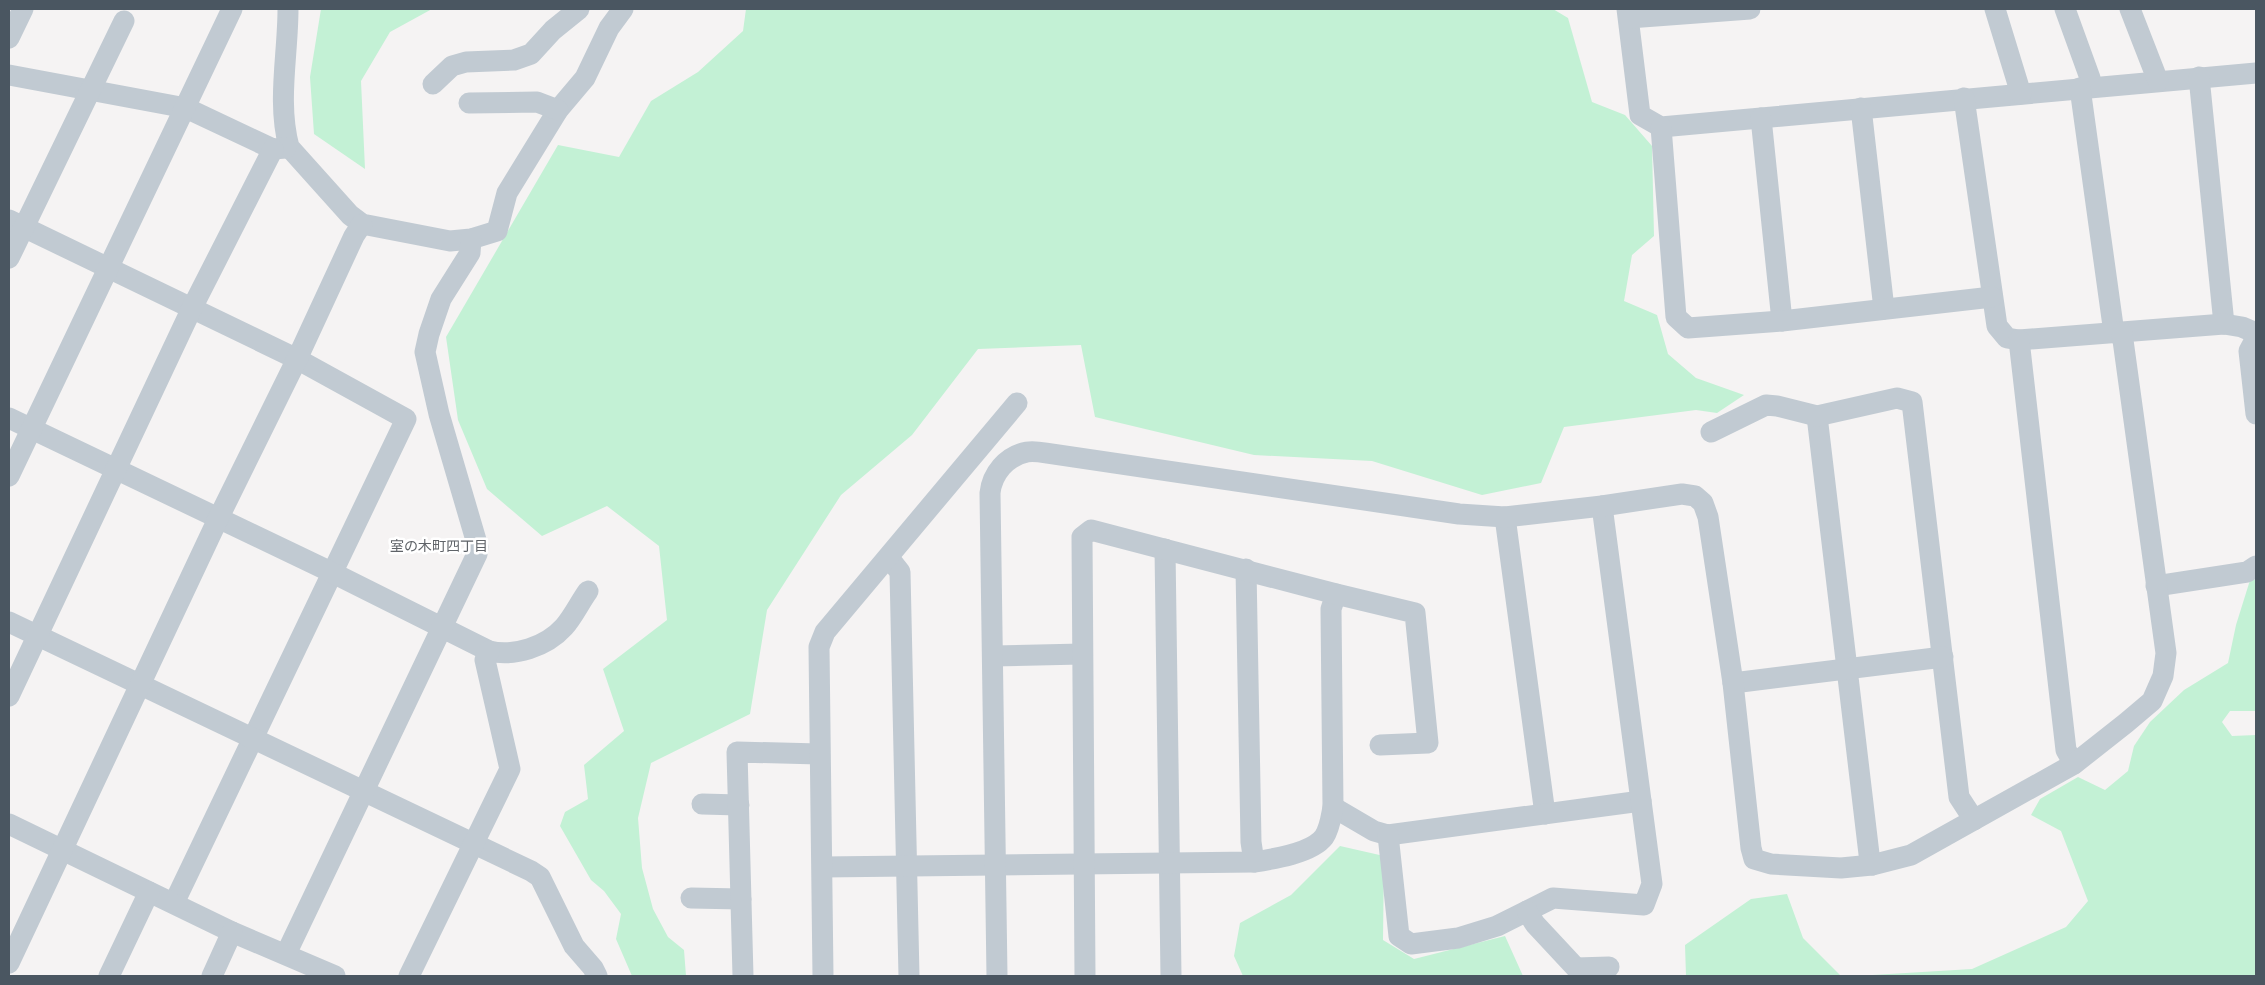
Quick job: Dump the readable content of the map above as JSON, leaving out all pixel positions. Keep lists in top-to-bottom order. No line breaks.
{"districts":["室の木町四丁目"]}
